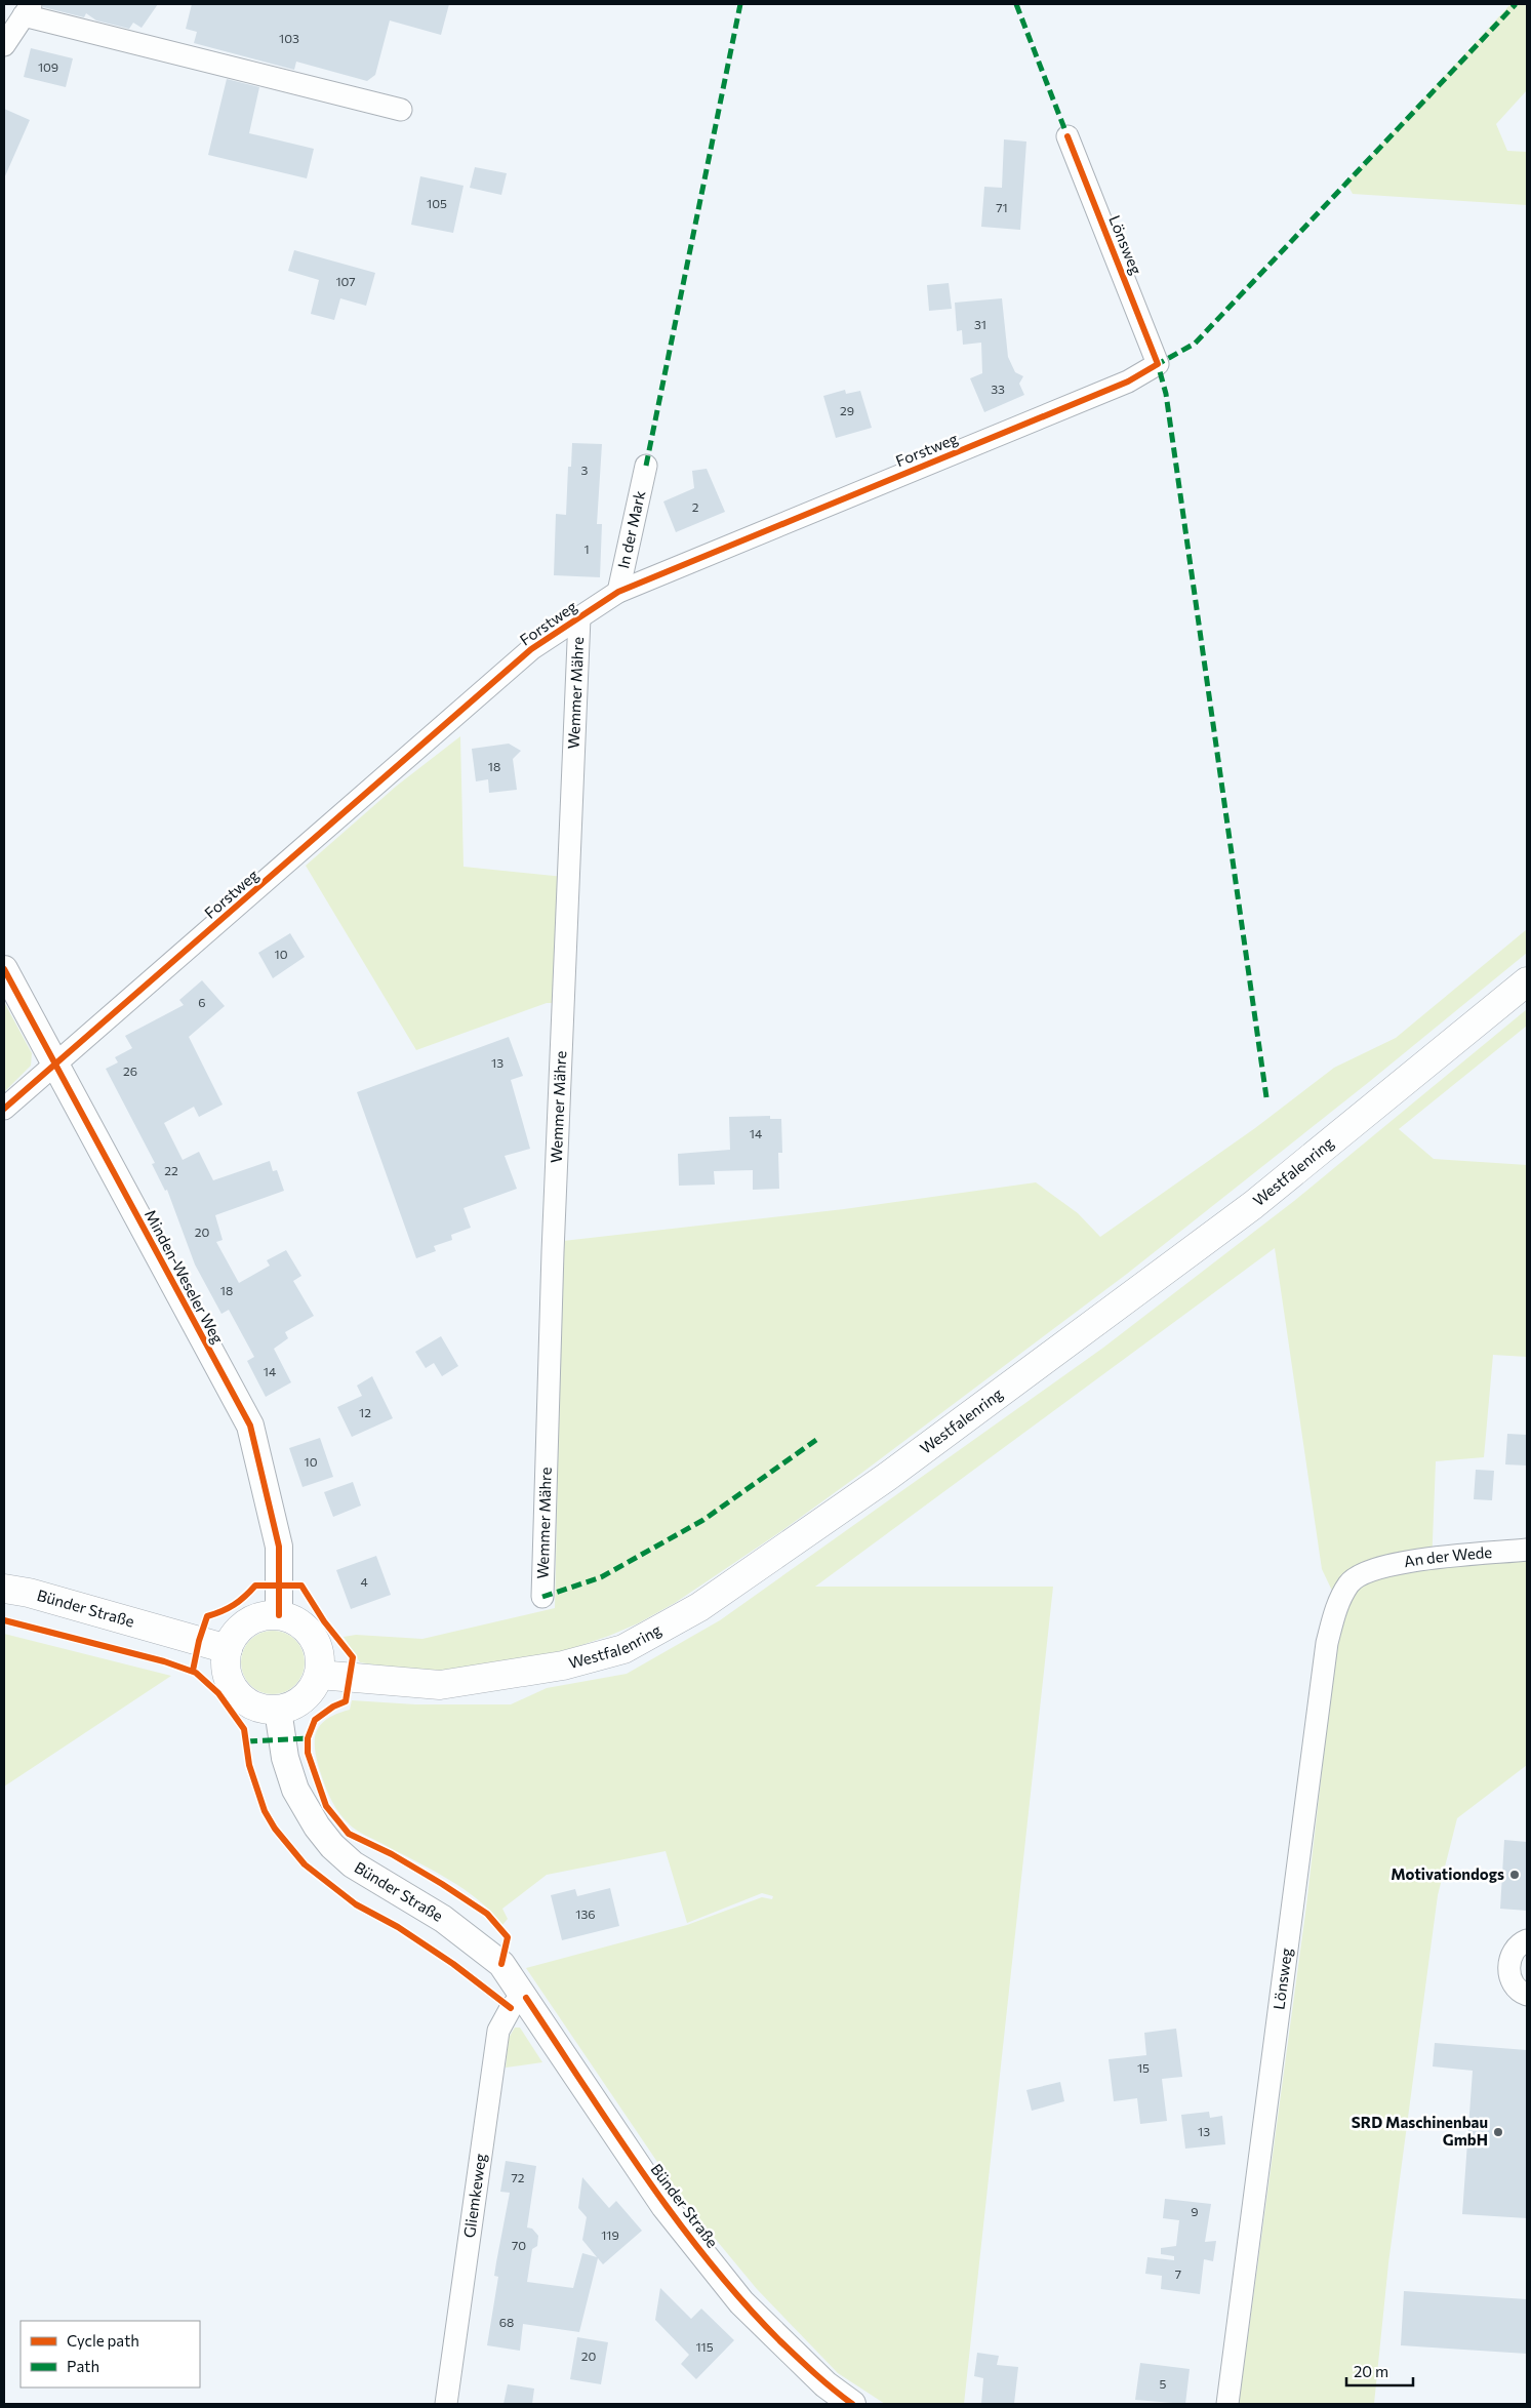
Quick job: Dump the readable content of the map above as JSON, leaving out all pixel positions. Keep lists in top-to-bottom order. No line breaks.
{"streets":{"main road":["Westfalenring","Bünder Straße"],"street":["Lönsweg","Forstweg","In der Mark","Wemmer Mähre","Minden-Weseler Weg","An der Wede","Gliemkeweg"]},"crossings":[["Lönsweg","Forstweg"],["Lönsweg","An der Wede"],["Forstweg","In der Mark"],["Forstweg","Wemmer Mähre"],["Forstweg","Minden-Weseler Weg"],["Westfalenring","Minden-Weseler Weg"],["Westfalenring","Bünder Straße"],["Minden-Weseler Weg","Bünder Straße"],["Bünder Straße","Gliemkeweg"]],"places":["Motivationdogs","SRD Maschinenbau GmbH"],"house_numbers":["103","109","105","71","107","31","33","29","3","2","1","18","10","6","13","26","14","22","20","18","14","12","10","4","136","15","13","72","9","119","70","7","68","115","20","5"],"legend":["Cycle path","Path"],"scale_bar":"20 m"}
